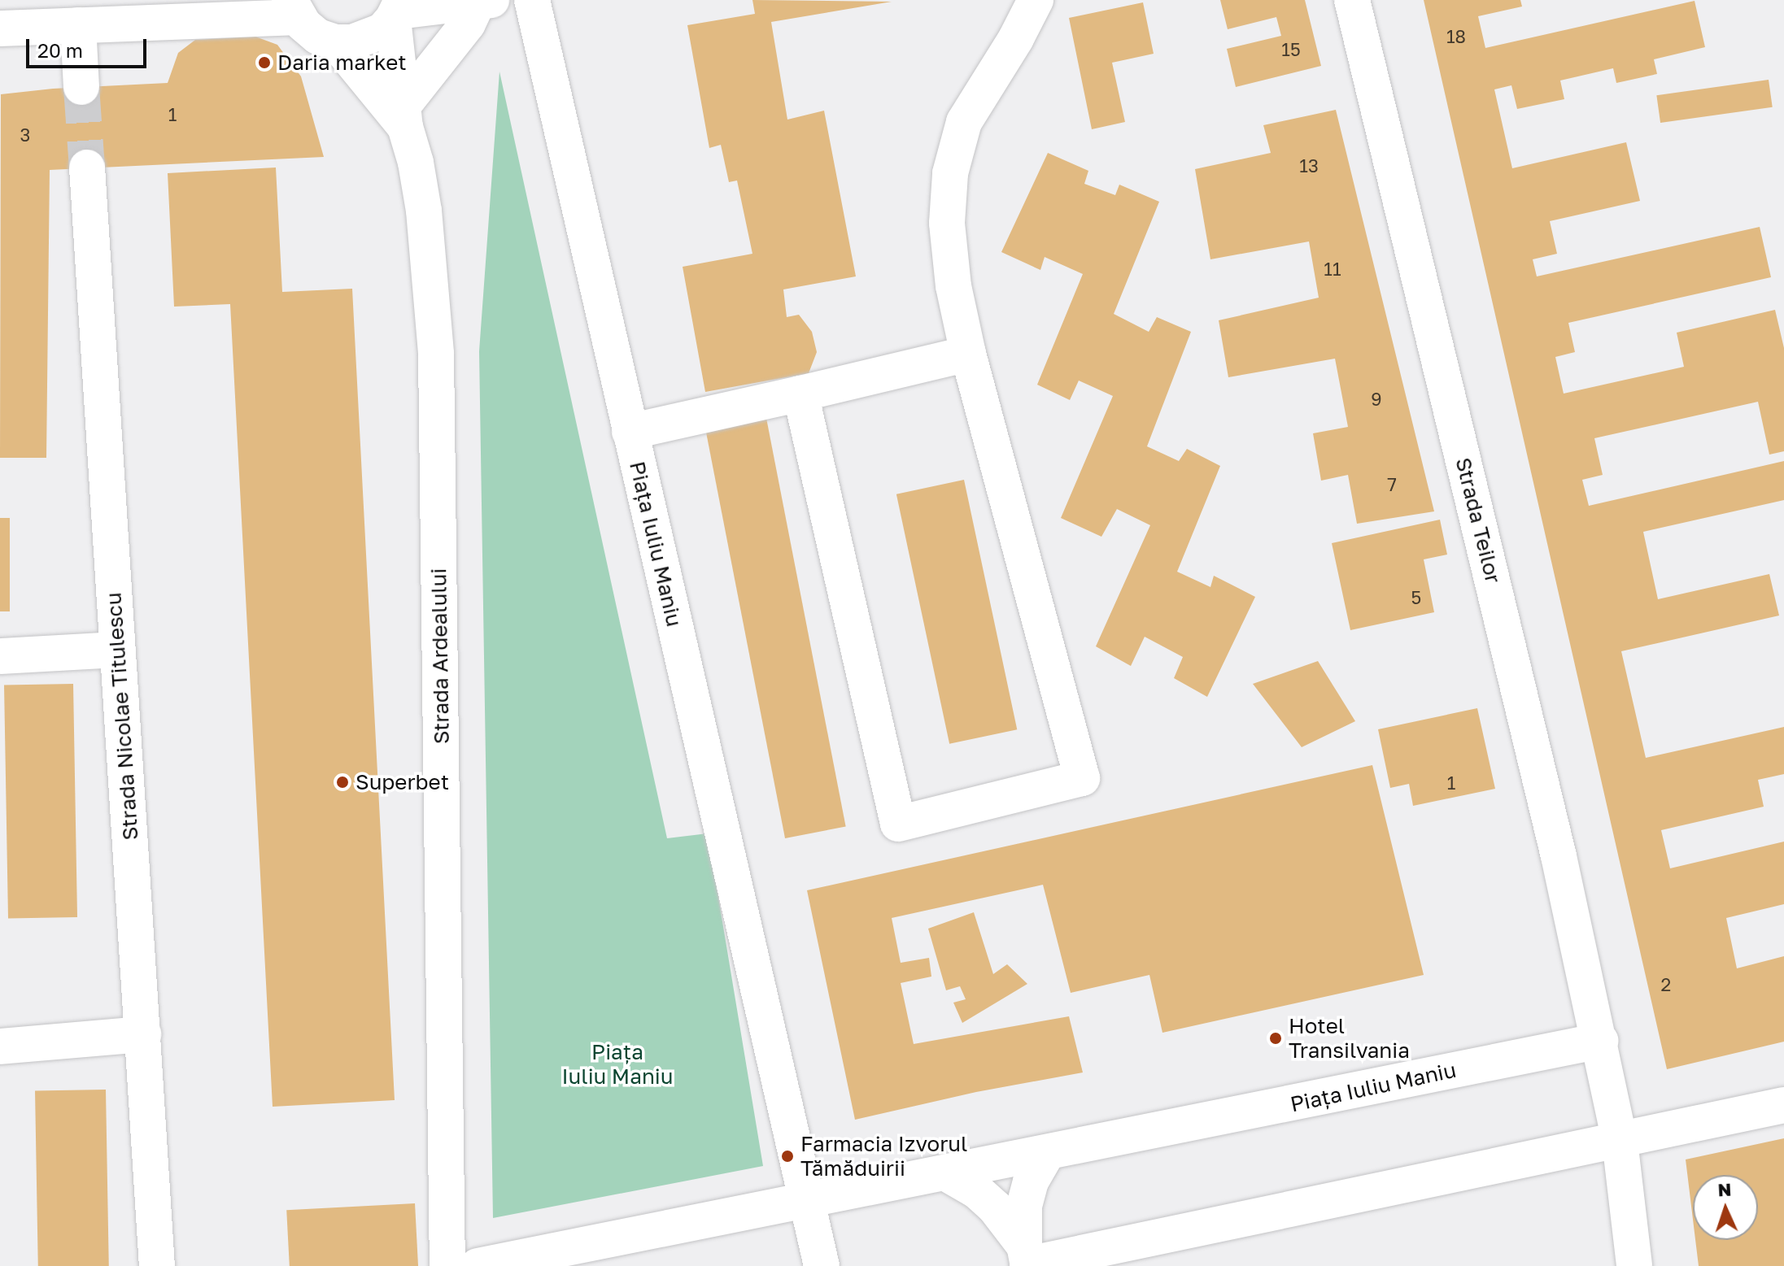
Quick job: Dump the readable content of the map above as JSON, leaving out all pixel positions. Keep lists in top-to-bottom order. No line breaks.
{"streets":{"street":["Strada Teilor","Piața Iuliu Maniu","Strada Ardealului","Strada Nicolae Titulescu"]},"crossings":[["Strada Teilor","Piața Iuliu Maniu"]],"parks":["Piața Iuliu Maniu"],"places":["Daria market","Superbet","Hotel Transilvania","Farmacia Izvorul Tămăduirii"],"house_numbers":["18","15","1","3","13","11","9","7","5","1","2"],"scale_bar":"20 m","north":"top"}
